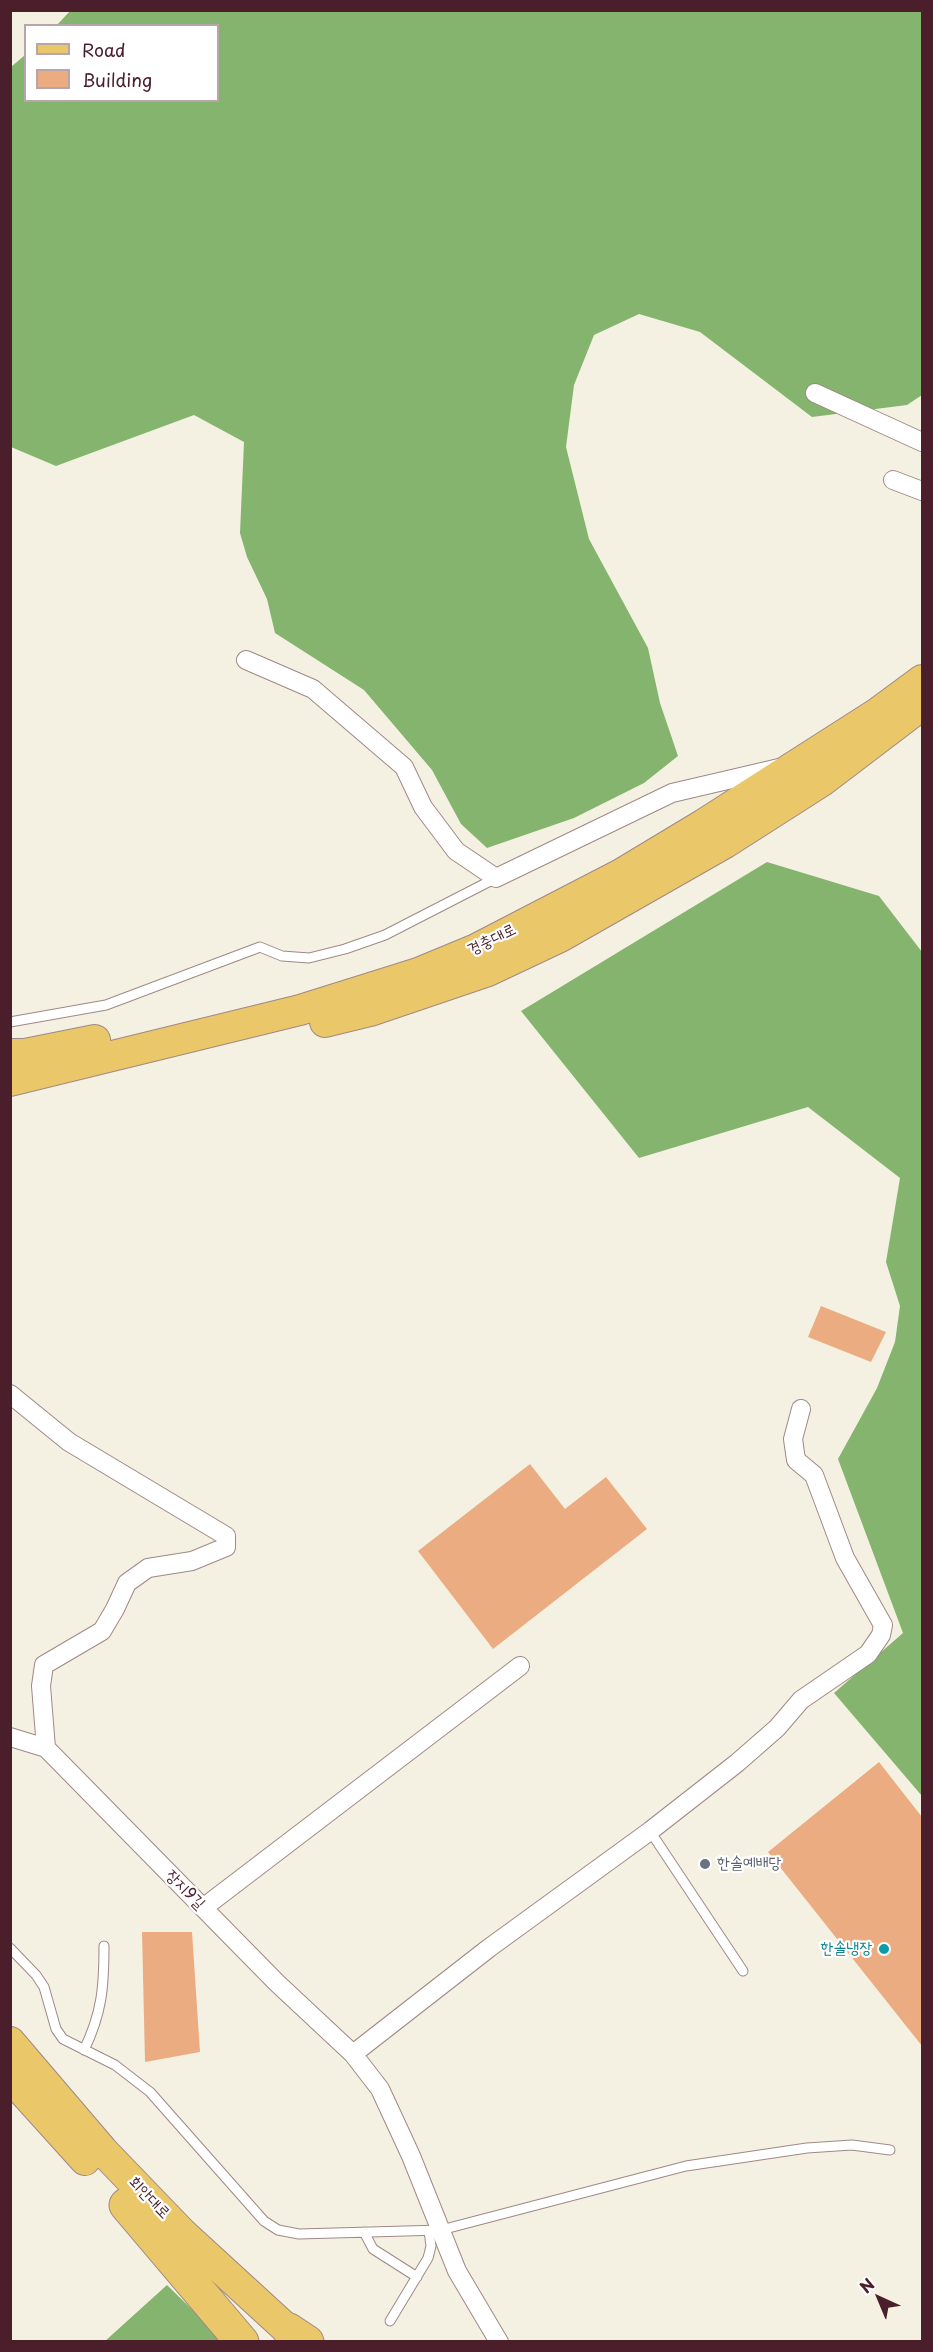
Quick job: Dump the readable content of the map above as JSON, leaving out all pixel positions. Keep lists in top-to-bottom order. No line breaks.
{"streets":{"main road":["경충대로","회안대로"],"street":["장지9길"]},"places":["한솔예배당","한솔냉장"],"legend":["Road","Building"],"north":"top left"}
